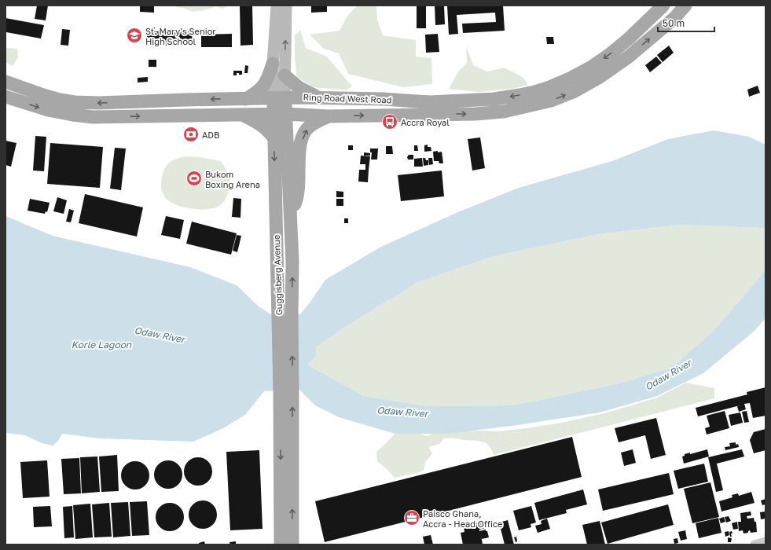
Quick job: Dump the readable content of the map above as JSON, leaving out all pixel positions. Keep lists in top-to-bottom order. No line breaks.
{"streets":{"main road":["Ring Road West Road","Guggisberg Avenue"]},"crossings":[["Ring Road West Road","Guggisberg Avenue"]],"water":["Odaw River","Korle Lagoon"],"places":{"school or university":["St. Mary's Senior High School"],"bus stop":["Accra Royal"],"bank":["ADB"],"sports":["Bukom Boxing Arena"],"office":["Paisco Ghana, Accra - Head Office"]},"scale_bar":"50 m"}
